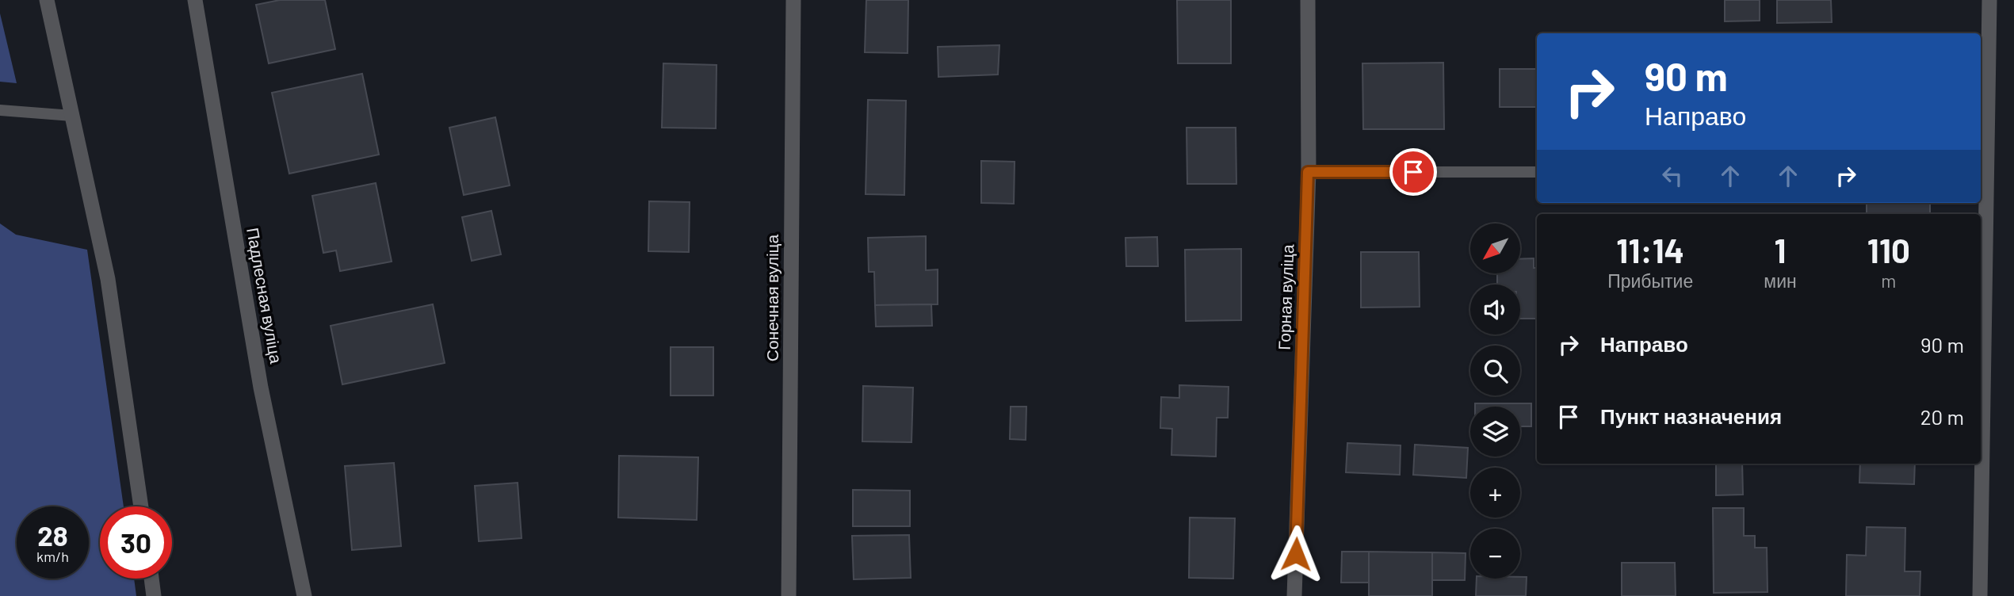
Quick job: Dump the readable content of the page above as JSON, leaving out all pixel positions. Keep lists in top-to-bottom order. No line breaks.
{"streets":{"street":["Падлесная вуліца","Горная вуліца","Сонечная вуліца"]},"north":"bottom left","page":{"turn":["90 m","Направо"],"eta":["11:14","Прибытие","1","мин","110","m"],"map_buttons":["+","−"],"list":[{"name":"Направо","value":"90 m"},{"name":"Пункт назначения","value":"20 m"}],"speed":"28 km/h","limit":"30"}}
